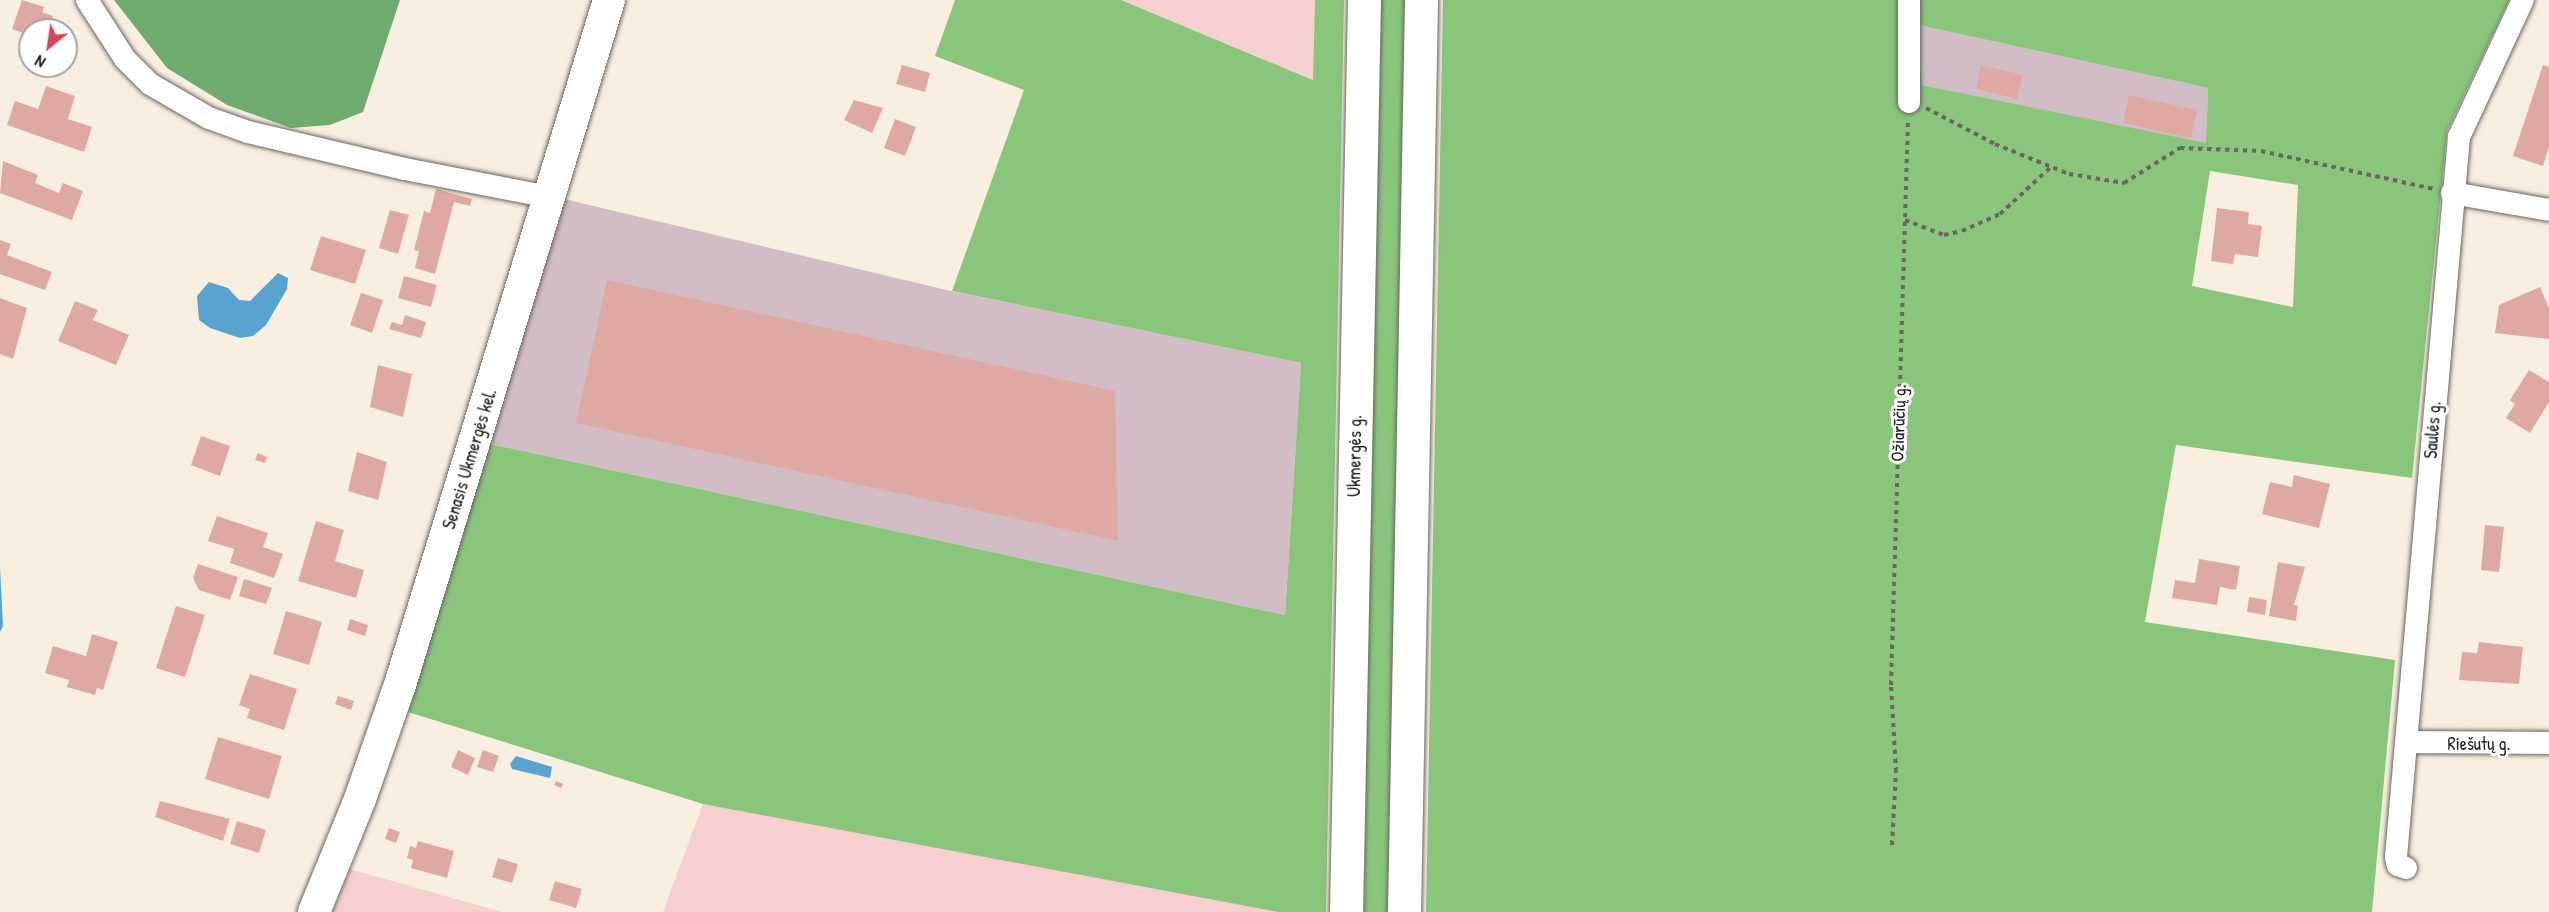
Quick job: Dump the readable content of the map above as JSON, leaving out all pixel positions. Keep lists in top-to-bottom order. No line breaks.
{"streets":{"highway":["Ukmergės g."],"main road":["Senasis Ukmergės kel."],"street":["Saulės g.","Riešutų g."],"path":["Ožiarūčių g."]},"crossings":[["Saulės g.","Riešutų g."]],"north":"bottom left"}
